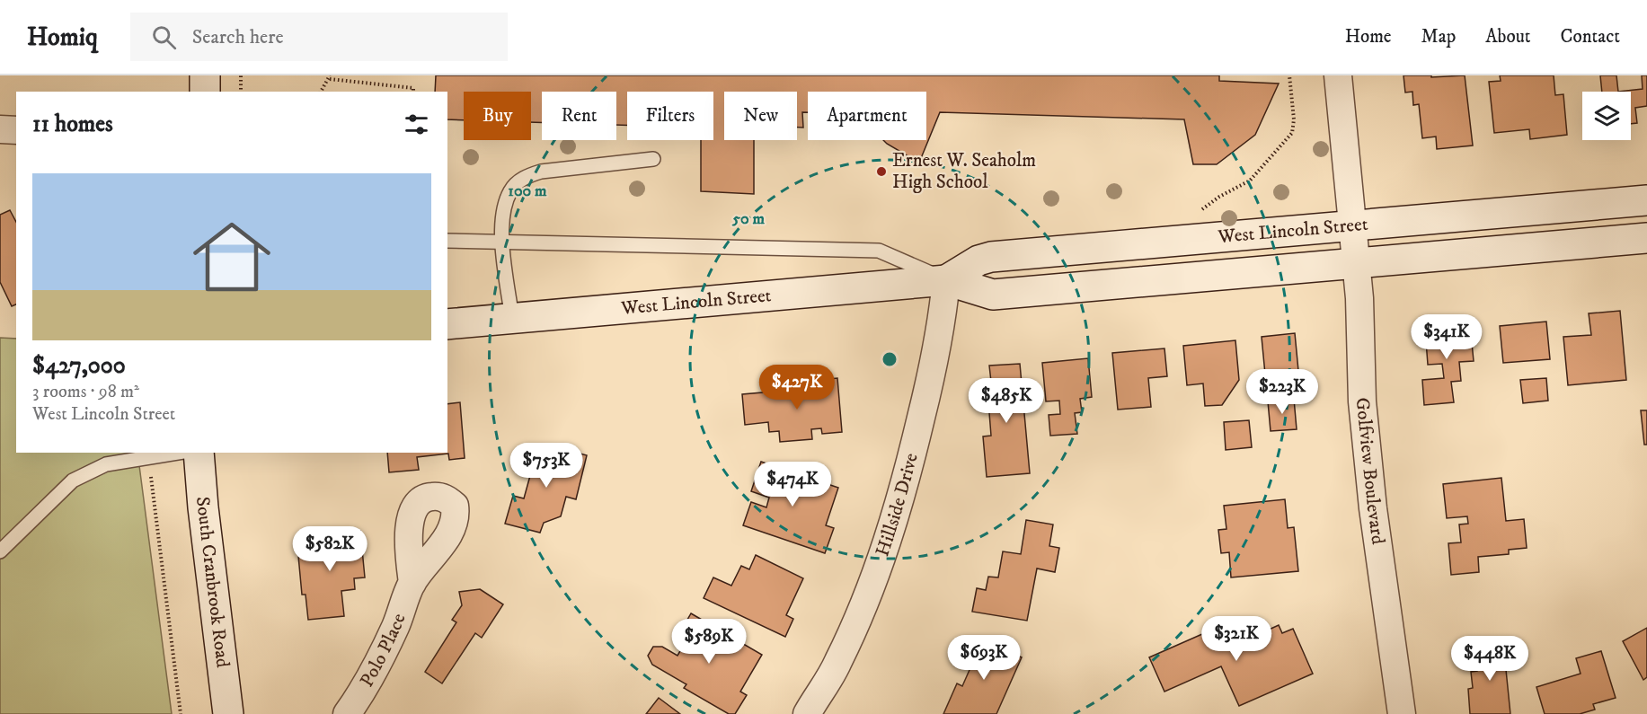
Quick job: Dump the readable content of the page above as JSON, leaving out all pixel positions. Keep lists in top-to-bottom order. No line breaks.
{"streets":{"street":["West Lincoln Street","Golfview Boulevard","Hillside Drive","South Cranbrook Road","Polo Place"]},"crossings":[["West Lincoln Street","Golfview Boulevard"],["West Lincoln Street","Hillside Drive"]],"places":["Ernest W. Seaholm High School"],"page":{"header":"Homiq","search":"Search here","nav":["Home","Map","About","Contact"],"chip":["Buy","Rent","Filters","New","Apartment"],"heading":"11 homes","list":[{"name":"$427,000","note":"3 rooms · 98 m² · West Lincoln Street"}],"price":["$341K","$427K","$223K","$485K","$753K","$474K","$582K","$321K","$589K","$693K","$448K"]},"rings":["100 m","50 m"]}
